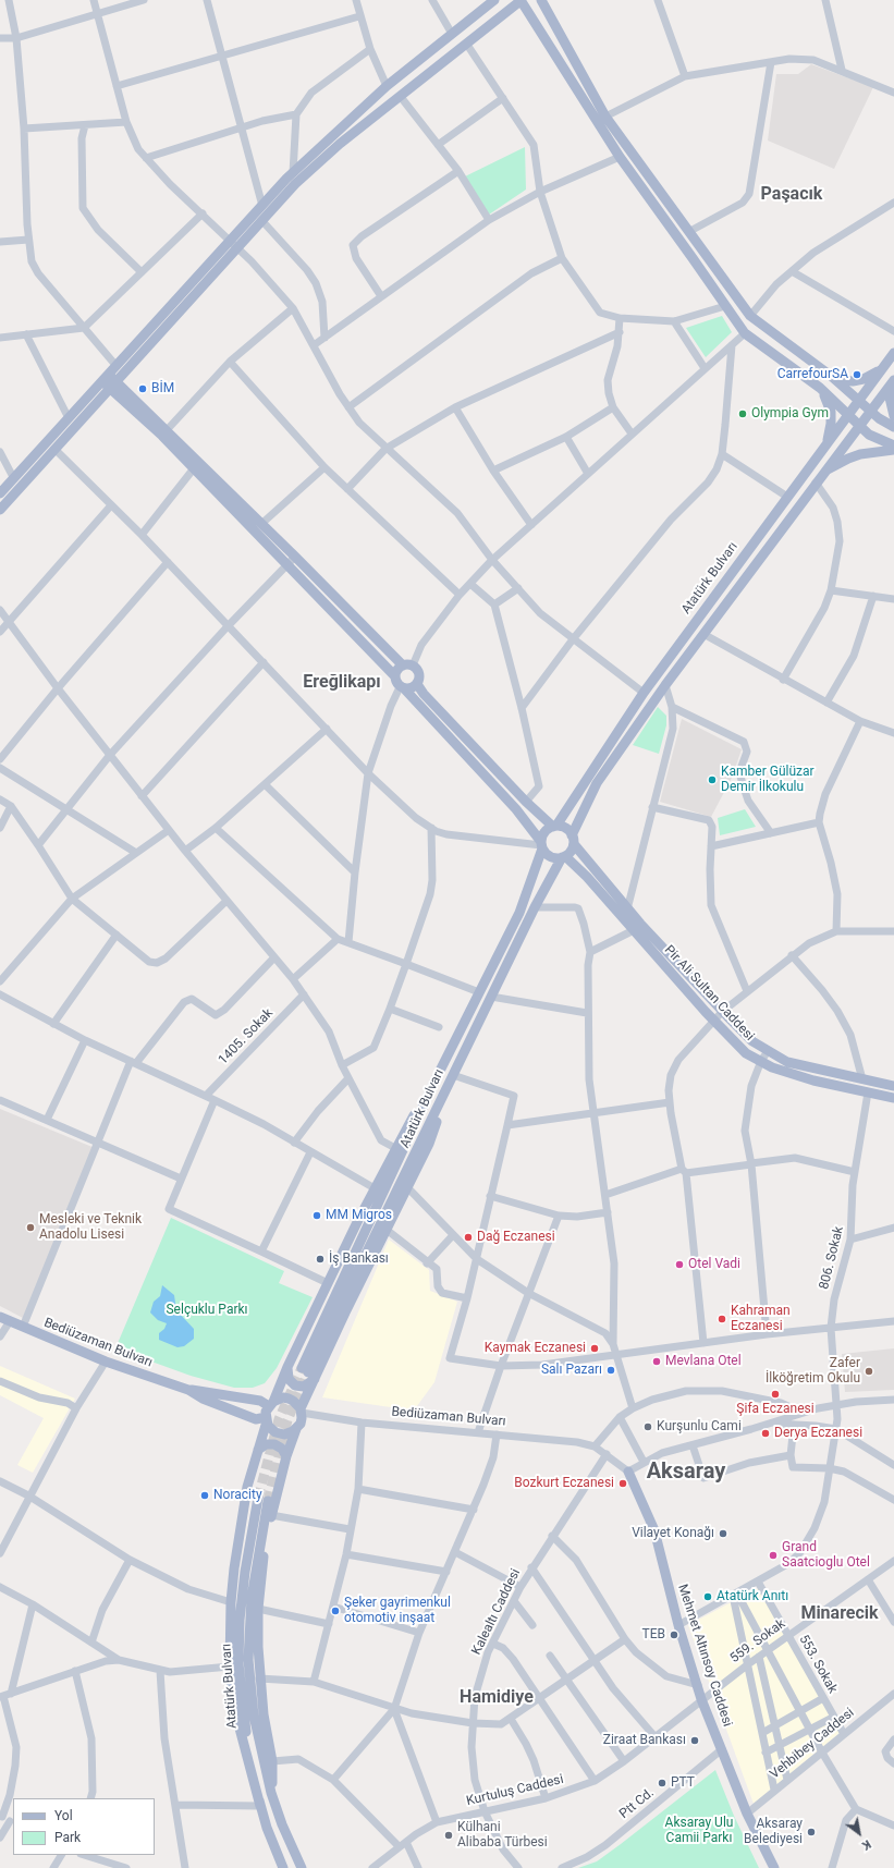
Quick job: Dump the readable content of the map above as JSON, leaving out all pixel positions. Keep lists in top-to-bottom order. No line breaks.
{"streets":{"main road":["Atatürk Bulvarı","Pir Ali Sultan Caddesi","Bediüzaman Bulvarı","Mehmet Altınsoy Caddesi"],"street":["1405. Sokak","806. Sokak","Kalealtı Caddesi","559. Sokak","553. Sokak","Vehbibey Caddesi","Kurtuluş Caddesi","Ptt Cd."]},"crossings":[["Pir Ali Sultan Caddesi","806. Sokak"],["806. Sokak","Mehmet Altınsoy Caddesi"],["806. Sokak","553. Sokak"],["Kalealtı Caddesi","Kurtuluş Caddesi"],["559. Sokak","Mehmet Altınsoy Caddesi"],["559. Sokak","553. Sokak"],["559. Sokak","Kurtuluş Caddesi"],["Mehmet Altınsoy Caddesi","Vehbibey Caddesi"],["Mehmet Altınsoy Caddesi","Kurtuluş Caddesi"],["Mehmet Altınsoy Caddesi","Ptt Cd."],["553. Sokak","Vehbibey Caddesi"]],"districts":["Paşacık","Ereğlikapı","Aksaray","Minarecik","Hamidiye"],"parks":["Selçuklu Parkı","Aksaray Ulu Camii Parkı"],"places":["CarrefourSA","BİM","Olympia Gym","Kamber Gülüzar Demir İlkokulu","MM Migros","Mesleki ve Teknik Anadolu Lisesi","Dağ Eczanesi","İş Bankası","Otel Vadi","Kahraman Eczanesi","Kaymak Eczanesi","Mevlana Otel","Salı Pazarı","Zafer İlköğretim Okulu","Şifa Eczanesi","Kurşunlu Cami","Derya Eczanesi","Bozkurt Eczanesi","Noracity","Vilayet Konağı","Grand Saatcioglu Otel","Atatürk Anıtı","Şeker gayrimenkul otomotiv inşaat","TEB","Ziraat Bankası","PTT","Aksaray Belediyesi","Külhani Alibaba Türbesi"],"legend":["Yol","Park"],"north":"bottom right"}
